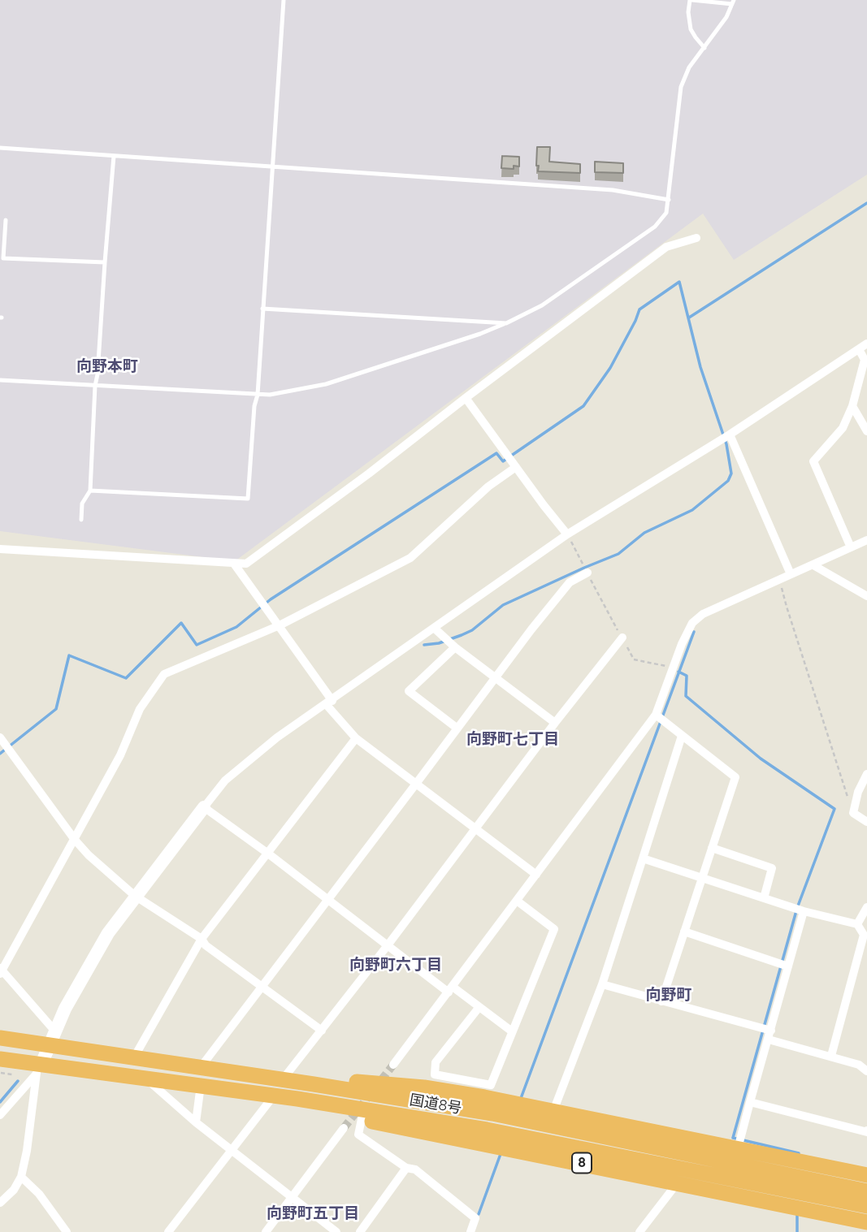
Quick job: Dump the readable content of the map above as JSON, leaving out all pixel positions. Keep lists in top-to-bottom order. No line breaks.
{"streets":{"highway":["国道8号","8"]},"crossings":[["国道8号","8"]],"districts":["向野本町","向野町七丁目","向野町六丁目","向野町","向野町五丁目"]}
